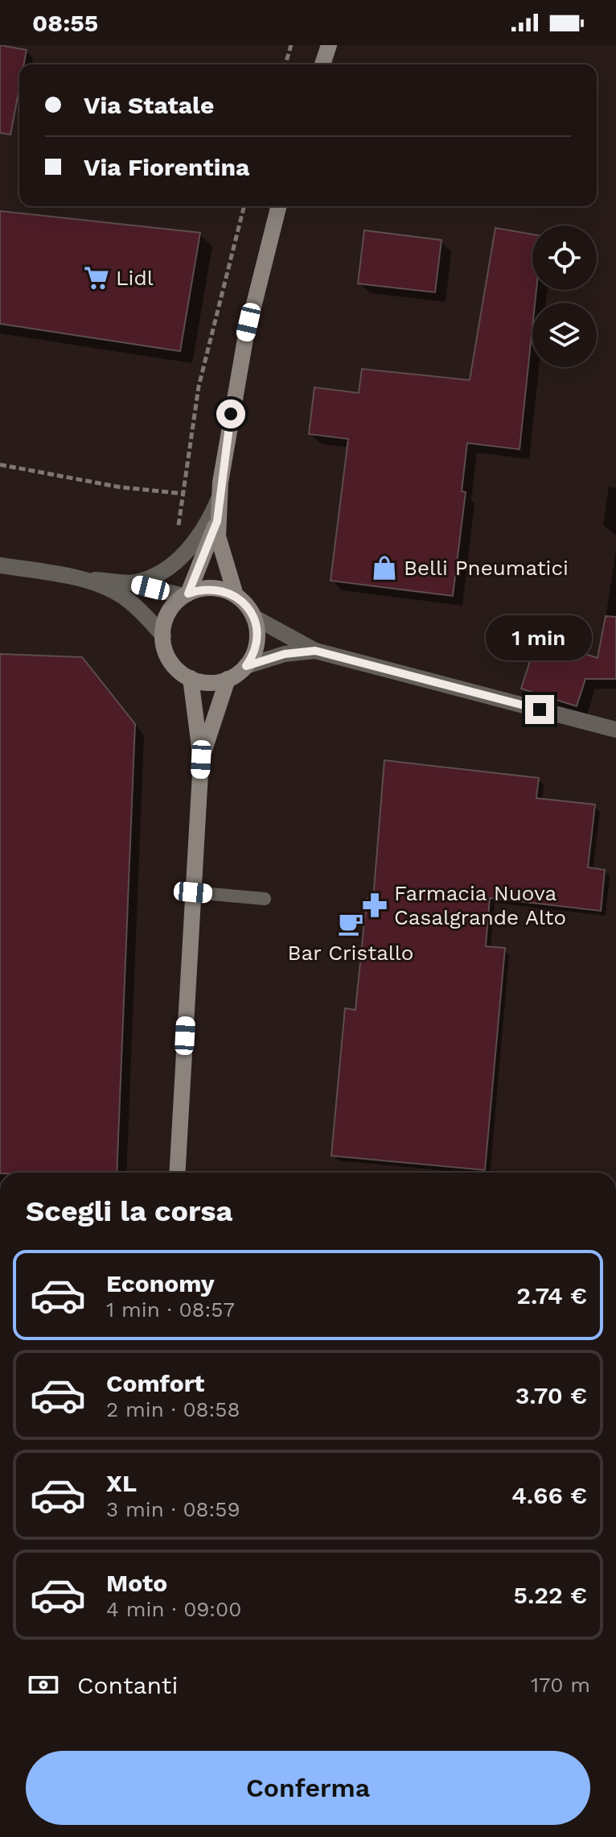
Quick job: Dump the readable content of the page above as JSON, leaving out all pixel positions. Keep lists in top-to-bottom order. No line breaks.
{"places":{"supermarket":["Lidl"],"shop":["Belli Pneumatici"],"pharmacy":["Farmacia Nuova Casalgrande Alto"],"cafe":["Bar Cristallo"]},"page":{"status":"08:55","banner":["Via Statale","Via Fiorentina"],"bubble":"1 min","heading":"Scegli la corsa","list":[{"name":"Economy","note":"1 min · 08:57","value":"2.74 €"},{"name":"Comfort","note":"2 min · 08:58","value":"3.70 €"},{"name":"XL","note":"3 min · 08:59","value":"4.66 €"},{"name":"Moto","note":"4 min · 09:00","value":"5.22 €"}],"pay":["Contanti","170 m"],"buttons":"Conferma"}}
